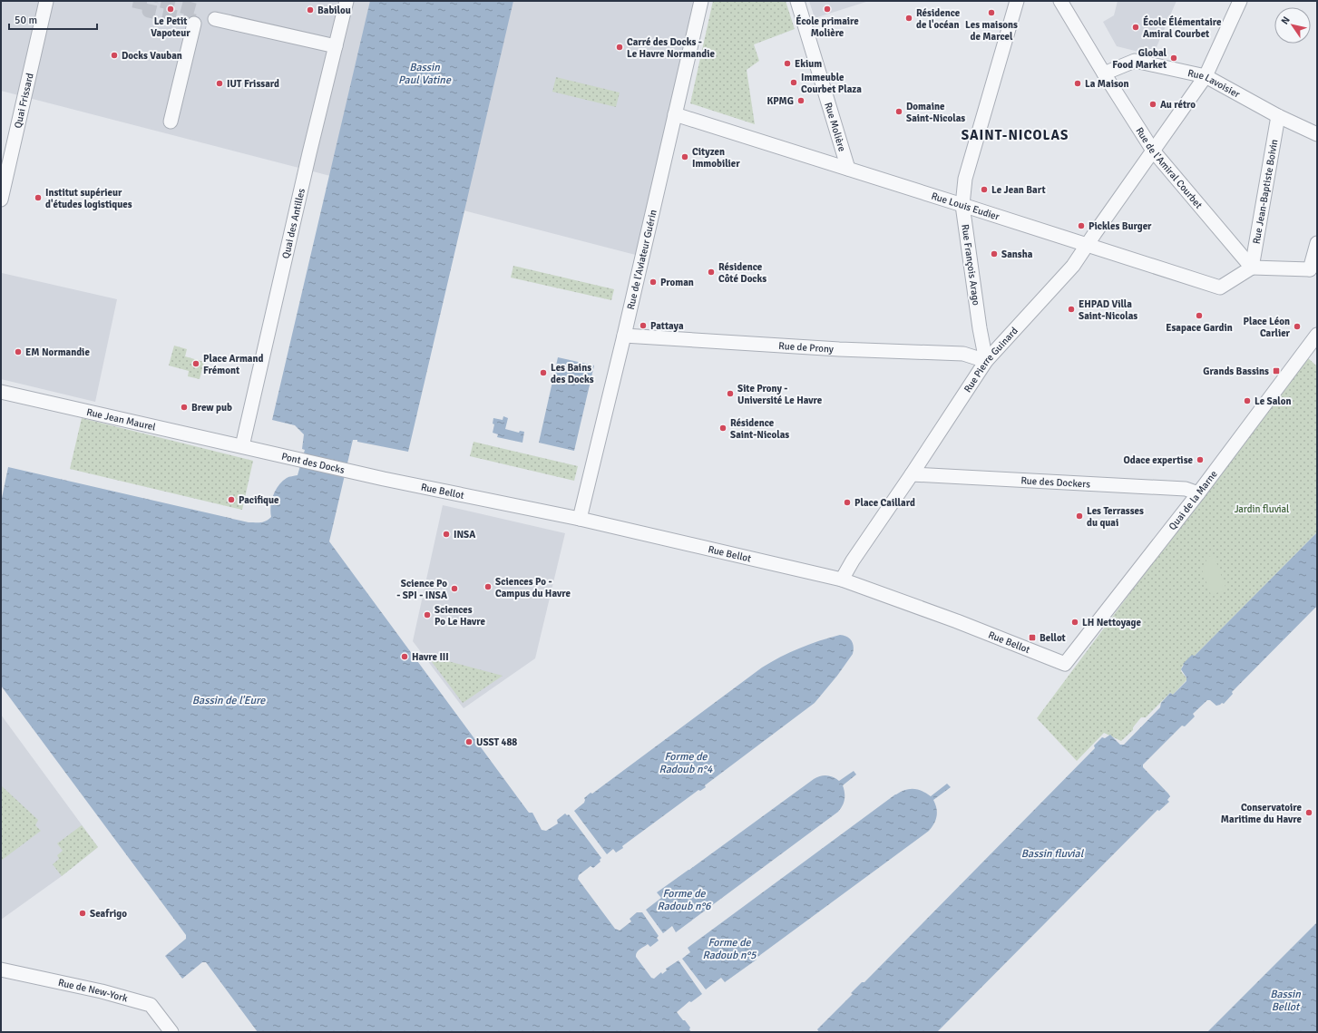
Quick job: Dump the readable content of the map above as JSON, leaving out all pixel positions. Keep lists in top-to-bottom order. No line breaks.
{"streets":{"street":["Rue Lavoisier","Quai Frissard","Rue Molière","Rue de l'Amiral Courbet","Rue Jean-Baptiste Boivin","Rue Louis Eudier","Quai des Antilles","Rue de l'Aviateur Guérin","Rue François Arago","Rue de Prony","Rue Pierre Guinard","Rue Jean Maurel","Pont des Docks","Rue des Dockers","Rue Bellot","Quai de la Marne","Rue de New-York"]},"crossings":[["Rue Lavoisier","Rue de l'Amiral Courbet"],["Rue Lavoisier","Rue Jean-Baptiste Boivin"],["Rue Lavoisier","Rue Pierre Guinard"],["Rue Molière","Rue Louis Eudier"],["Rue de l'Amiral Courbet","Rue Jean-Baptiste Boivin"],["Rue de l'Amiral Courbet","Rue Louis Eudier"],["Rue de l'Amiral Courbet","Rue Pierre Guinard"],["Rue Jean-Baptiste Boivin","Rue Louis Eudier"],["Rue Louis Eudier","Rue de l'Aviateur Guérin"],["Rue Louis Eudier","Rue François Arago"],["Rue Louis Eudier","Rue Pierre Guinard"],["Quai des Antilles","Rue Jean Maurel"],["Quai des Antilles","Pont des Docks"],["Rue de l'Aviateur Guérin","Rue de Prony"],["Rue de l'Aviateur Guérin","Rue Bellot"],["Rue François Arago","Rue de Prony"],["Rue François Arago","Rue Pierre Guinard"],["Rue de Prony","Rue Pierre Guinard"],["Rue Pierre Guinard","Rue des Dockers"],["Rue Pierre Guinard","Rue Bellot"],["Rue Jean Maurel","Pont des Docks"],["Pont des Docks","Rue Bellot"],["Rue des Dockers","Quai de la Marne"],["Rue Bellot","Quai de la Marne"]],"districts":["SAINT-NICOLAS"],"water":["Bassin Paul Vatine","Bassin de l'Eure","Forme de Radoub n°4","Bassin fluvial","Forme de Radoub n°6","Forme de Radoub n°5","Bassin Bellot"],"parks":["Jardin fluvial"],"places":{"other":["Le Petit Vapoteur","École primaire Molière","Babilou","Les maisons de Marcel","Résidence de l'océan","École Élémentaire Amiral Courbet","Carré des Docks - Le Havre Normandie","Docks Vauban","Global Food Market","Ekium","Immeuble Courbet Plaza","IUT Frissard","La Maison","KPMG","Au rétro","Domaine Saint-Nicolas","Cityzen Immobilier","Le Jean Bart","Institut supérieur d'études logistiques","Pickles Burger","Sansha","Résidence Côté Docks","Proman","EHPAD Villa Saint-Nicolas","Esapace Gardin","Pattaya","Place Léon Carlier","EM Normandie","Place Armand Frémont","Les Bains des Docks","Site Prony - Université Le Havre","Le Salon","Brew pub","Résidence Saint-Nicolas","Odace expertise","Pacifique","Place Caillard","Les Terrasses du quai","INSA","Sciences Po - Campus du Havre","Science Po - SPI - INSA","Sciences Po Le Havre","LH Nettoyage","Havre III","USST 488","Conservatoire Maritime du Havre","Seafrigo"],"transit":["Grands Bassins","Bellot"]},"scale_bar":"50 m","north":"top left"}
